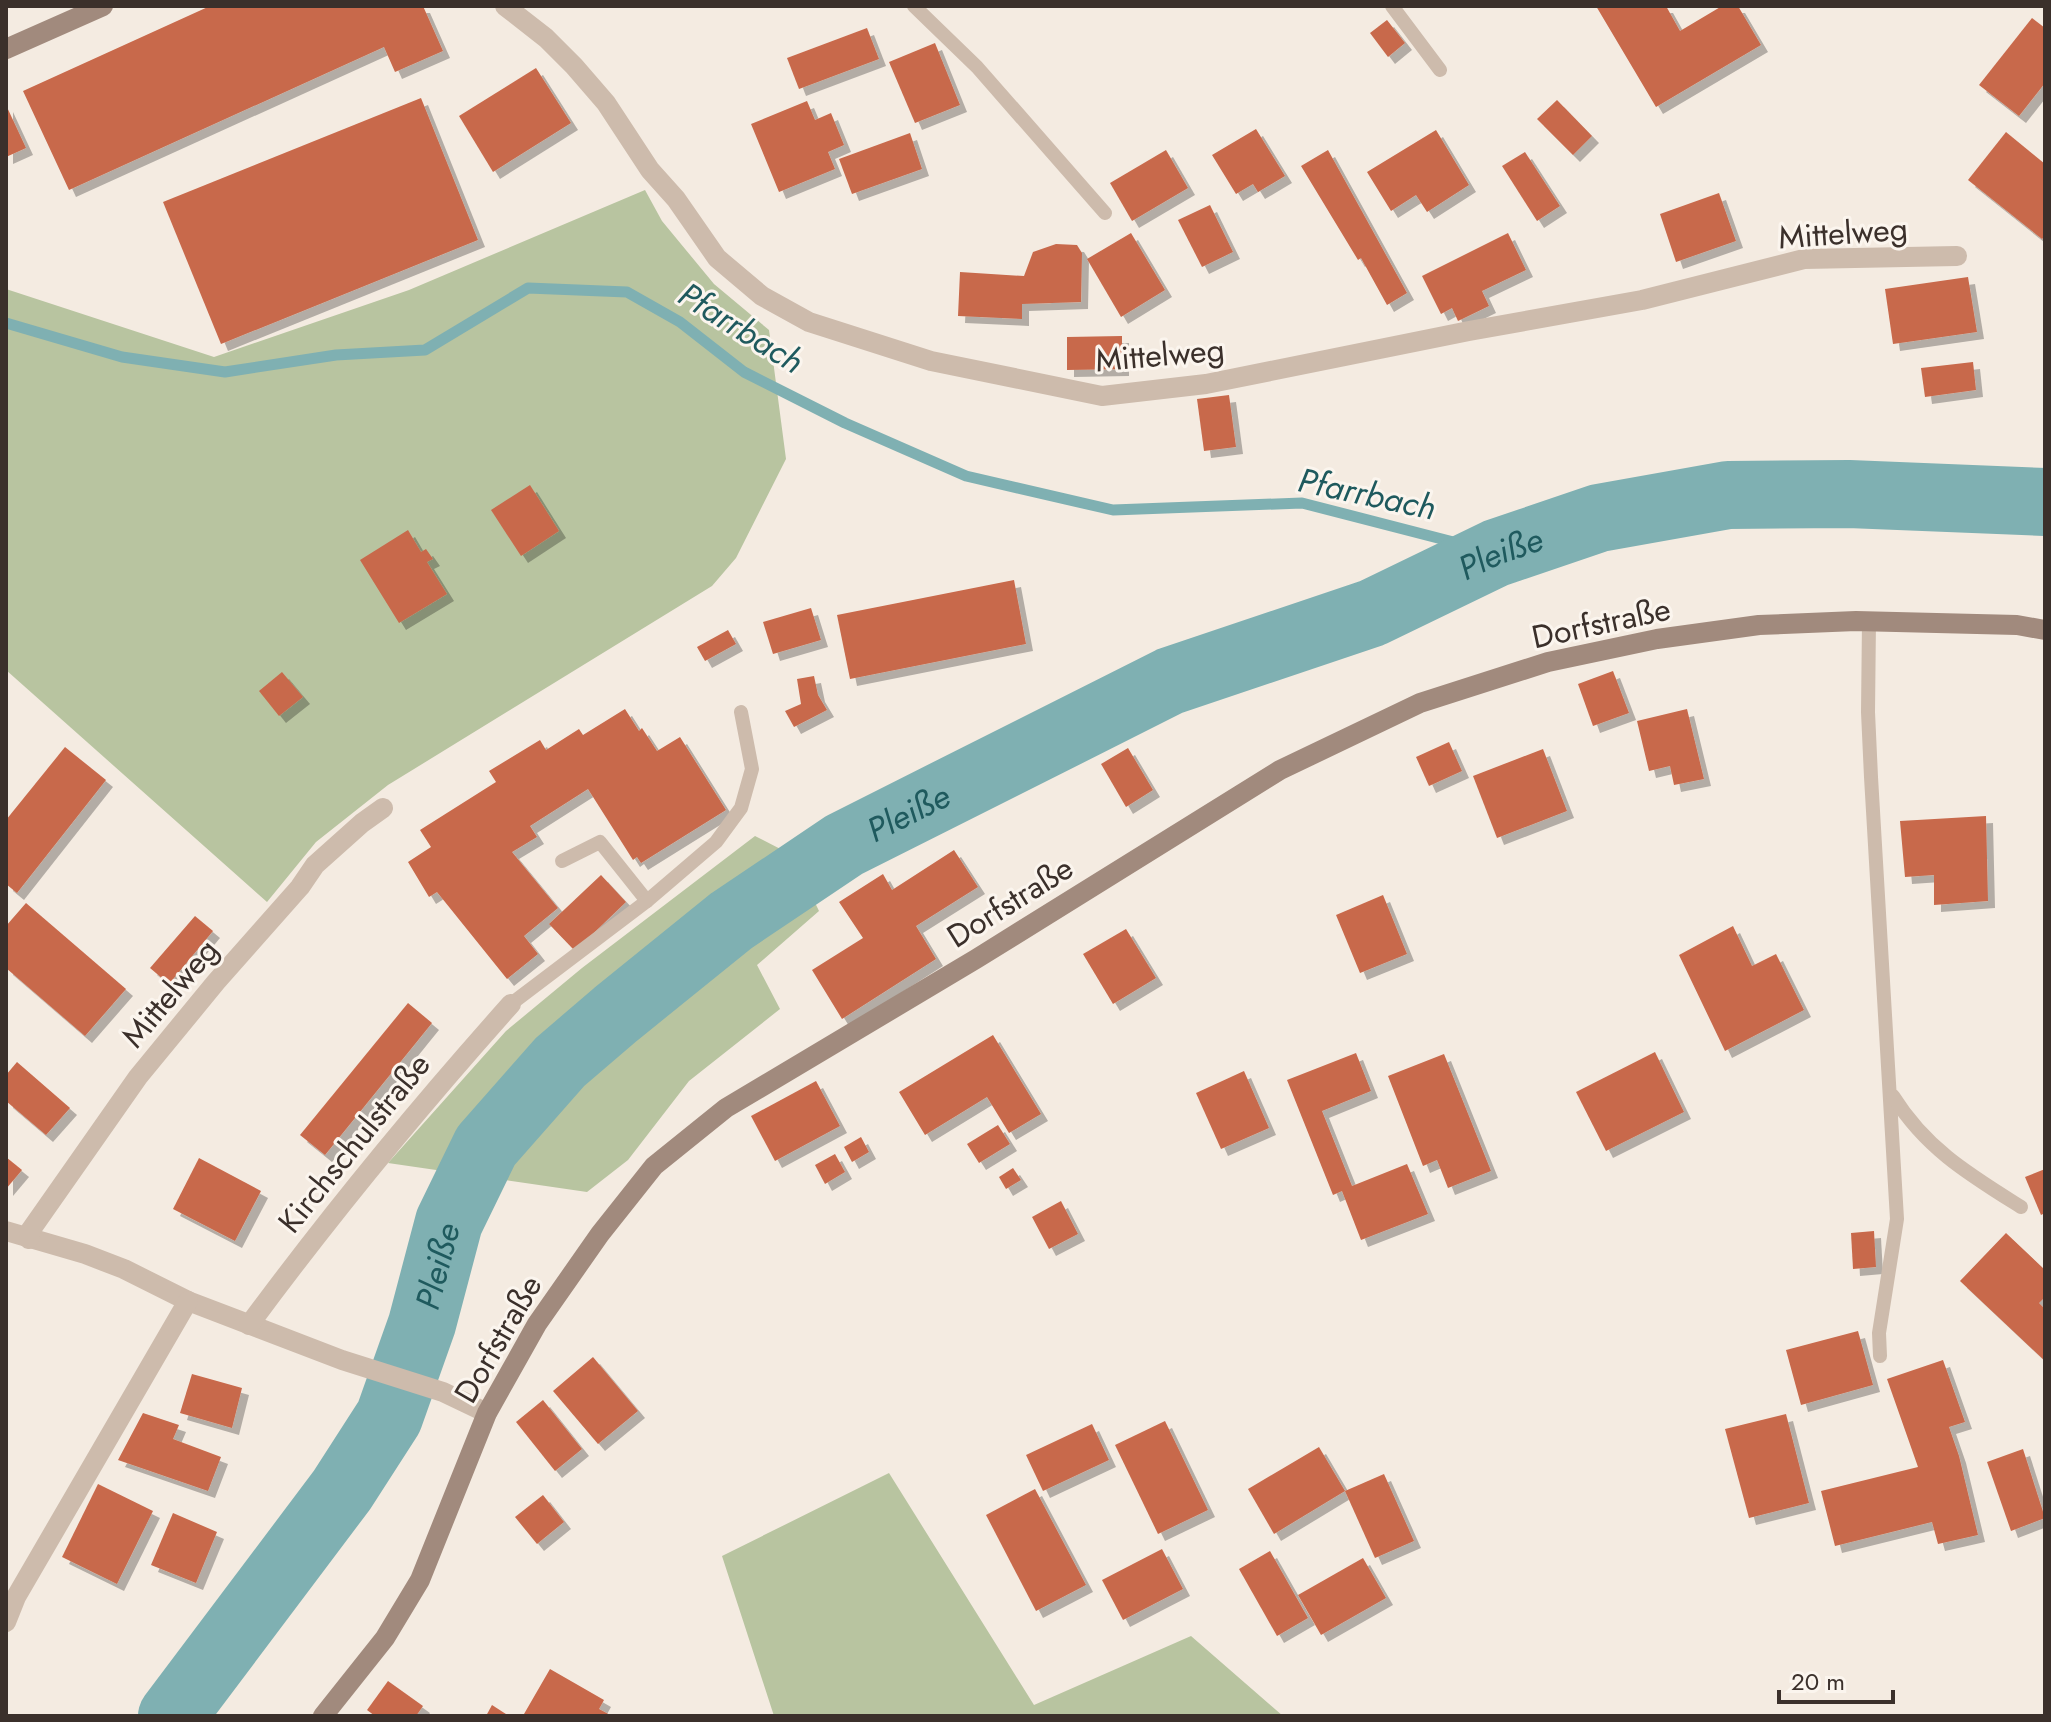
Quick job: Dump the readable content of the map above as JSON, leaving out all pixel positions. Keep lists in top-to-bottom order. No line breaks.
{"streets":{"street":["Mittelweg","Dorfstraße","Kirchschulstraße"]},"water":["Pfarrbach","Pleiße"],"scale_bar":"20 m"}
